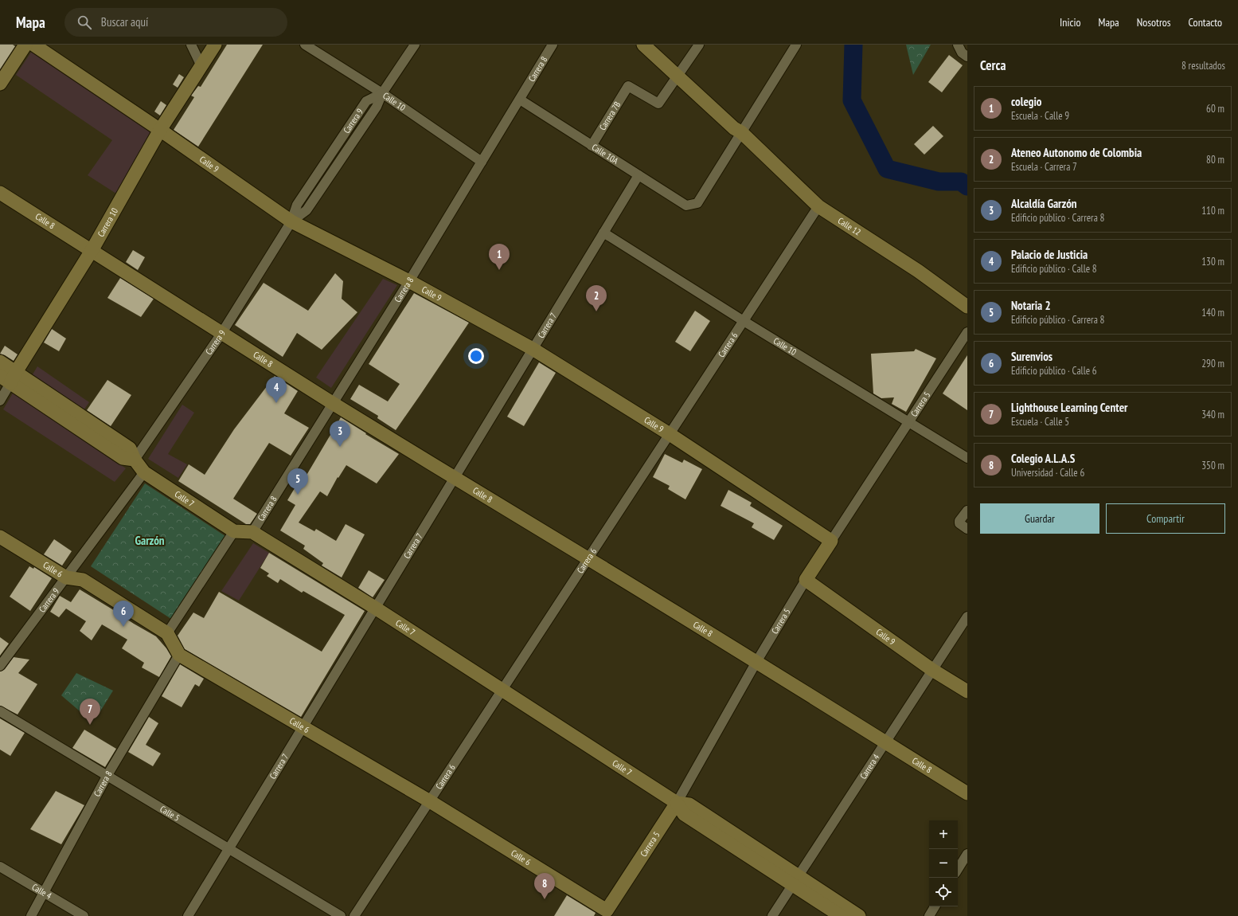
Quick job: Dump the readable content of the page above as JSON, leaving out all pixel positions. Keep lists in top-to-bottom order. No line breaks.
{"streets":{"main road":["Calle 9","Calle 8","Carrera 10","Calle 12","Carrera 5","Calle 7","Calle 6"],"street":["Carrera 8","Calle 10","Carrera 7B","Carrera 9","Calle 10A","Carrera 7","Carrera 6","Carrera 4","Calle 5","Calle 4"]},"crossings":[["Carrera 8","Calle 10"],["Carrera 8","Calle 10A"],["Carrera 8","Calle 9"],["Carrera 8","Calle 8"],["Carrera 8","Calle 7"],["Carrera 8","Calle 6"],["Carrera 8","Calle 5"],["Carrera 8","Calle 4"],["Calle 10","Carrera 9"],["Calle 10","Carrera 7"],["Calle 10","Carrera 6"],["Calle 10","Carrera 5"],["Carrera 7B","Calle 10A"],["Carrera 7B","Calle 12"],["Carrera 9","Calle 9"],["Carrera 9","Calle 8"],["Carrera 9","Calle 7"],["Carrera 9","Calle 6"],["Calle 10A","Calle 12"],["Calle 10A","Carrera 7"],["Calle 9","Carrera 10"],["Calle 9","Carrera 7"],["Calle 9","Carrera 6"],["Calle 9","Carrera 5"],["Calle 9","Carrera 4"],["Calle 8","Carrera 10"],["Calle 8","Carrera 7"],["Calle 8","Carrera 6"],["Calle 8","Carrera 5"],["Calle 8","Carrera 4"],["Calle 12","Carrera 6"],["Carrera 7","Calle 7"],["Carrera 7","Calle 6"],["Carrera 7","Calle 5"],["Carrera 6","Calle 7"],["Carrera 6","Calle 6"],["Carrera 5","Calle 7"],["Carrera 5","Calle 6"],["Calle 7","Carrera 4"]],"districts":["Garzón"],"page":{"header":"Mapa","search":"Buscar aquí","nav":["Inicio","Mapa","Nosotros","Contacto"],"heading":["Cerca","8 resultados"],"list":[{"mark":"1","name":"colegio","note":"Escuela · Calle 9","value":"60 m"},{"mark":"2","name":"Ateneo Autonomo de Colombia","note":"Escuela · Carrera 7","value":"80 m"},{"mark":"3","name":"Alcaldía Garzón","note":"Edificio público · Carrera 8","value":"110 m"},{"mark":"4","name":"Palacio de Justicia","note":"Edificio público · Calle 8","value":"130 m"},{"mark":"5","name":"Notaria 2","note":"Edificio público · Carrera 8","value":"140 m"},{"mark":"6","name":"Surenvios","note":"Edificio público · Calle 6","value":"290 m"},{"mark":"7","name":"Lighthouse Learning Center","note":"Escuela · Calle 5","value":"340 m"},{"mark":"8","name":"Colegio A.L.A.S","note":"Universidad · Calle 6","value":"350 m"}],"pins":["1","2","4","3","5","6","7","8"],"buttons":["Guardar","Compartir"],"map_buttons":["+","−"]}}
